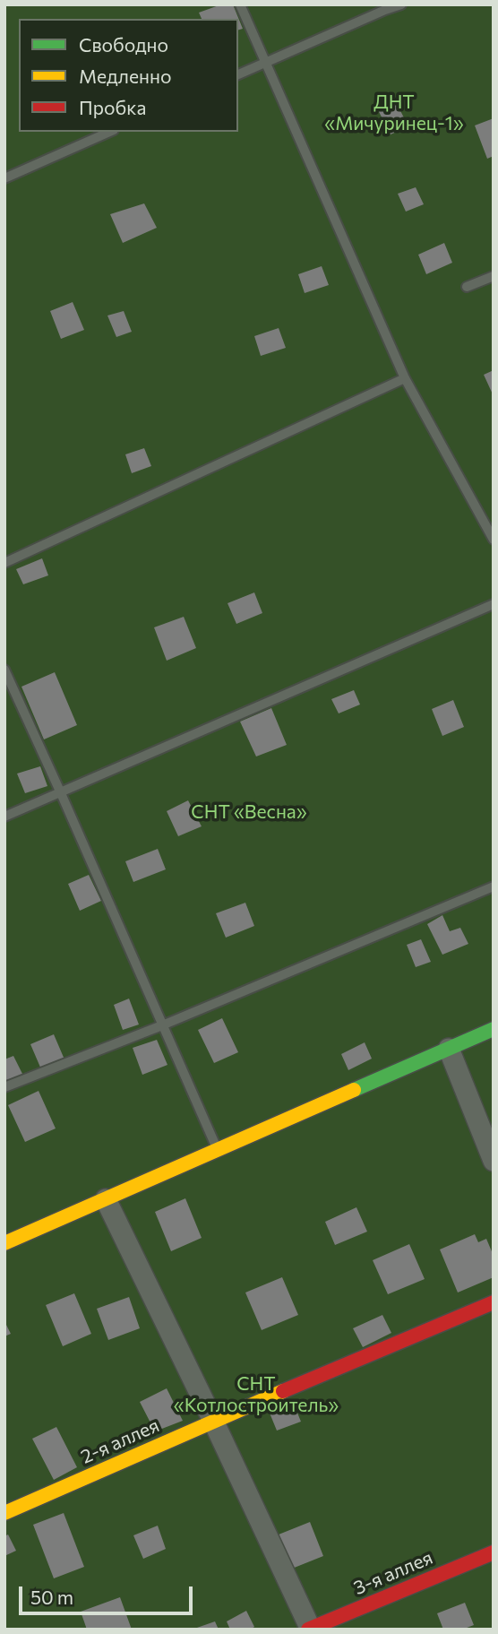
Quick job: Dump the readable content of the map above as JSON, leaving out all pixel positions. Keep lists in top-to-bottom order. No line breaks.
{"streets":{"street":["2-я аллея","3-я аллея"]},"parks":["ДНТ «Мичуринец-1»","СНТ «Весна»","СНТ «Котлостроитель»"],"legend":["Свободно","Медленно","Пробка"],"scale_bar":"50 m"}
